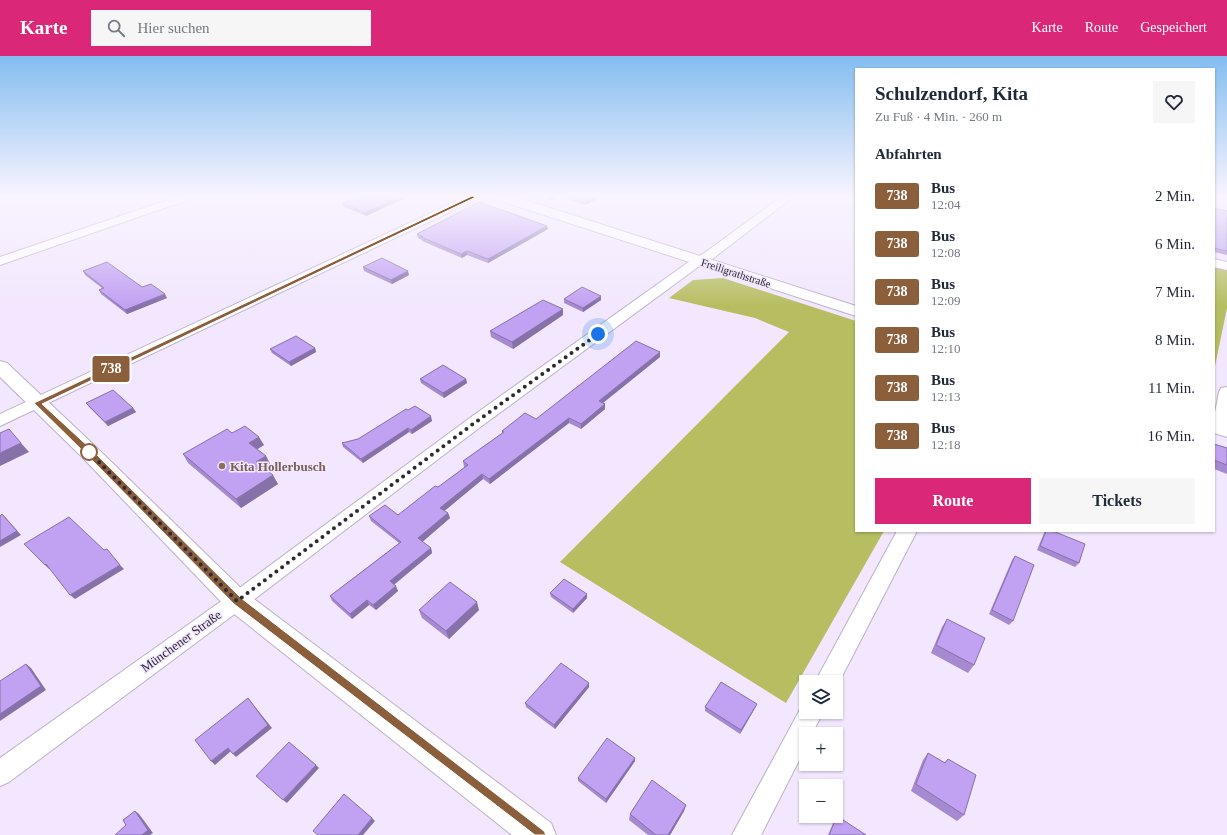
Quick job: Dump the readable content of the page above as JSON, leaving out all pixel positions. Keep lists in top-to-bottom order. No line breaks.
{"streets":{"street":["Freiligrathstraße","Münchener Straße"]},"crossings":[["Freiligrathstraße","Münchener Straße"]],"places":["Kita Hollerbusch"],"lines":["bus line 738"],"page":{"header":"Karte","search":"Hier suchen","nav":["Karte","Route","Gespeichert"],"on_map":"738","heading":[["Schulzendorf, Kita","Zu Fuß · 4 Min. · 260 m"],"Abfahrten"],"list":[{"mark":"738","name":"Bus","note":"12:04","value":"2 Min."},{"mark":"738","name":"Bus","note":"12:08","value":"6 Min."},{"mark":"738","name":"Bus","note":"12:09","value":"7 Min."},{"mark":"738","name":"Bus","note":"12:10","value":"8 Min."},{"mark":"738","name":"Bus","note":"12:13","value":"11 Min."},{"mark":"738","name":"Bus","note":"12:18","value":"16 Min."}],"buttons":["Route","Tickets"],"map_buttons":["+","−"]}}
